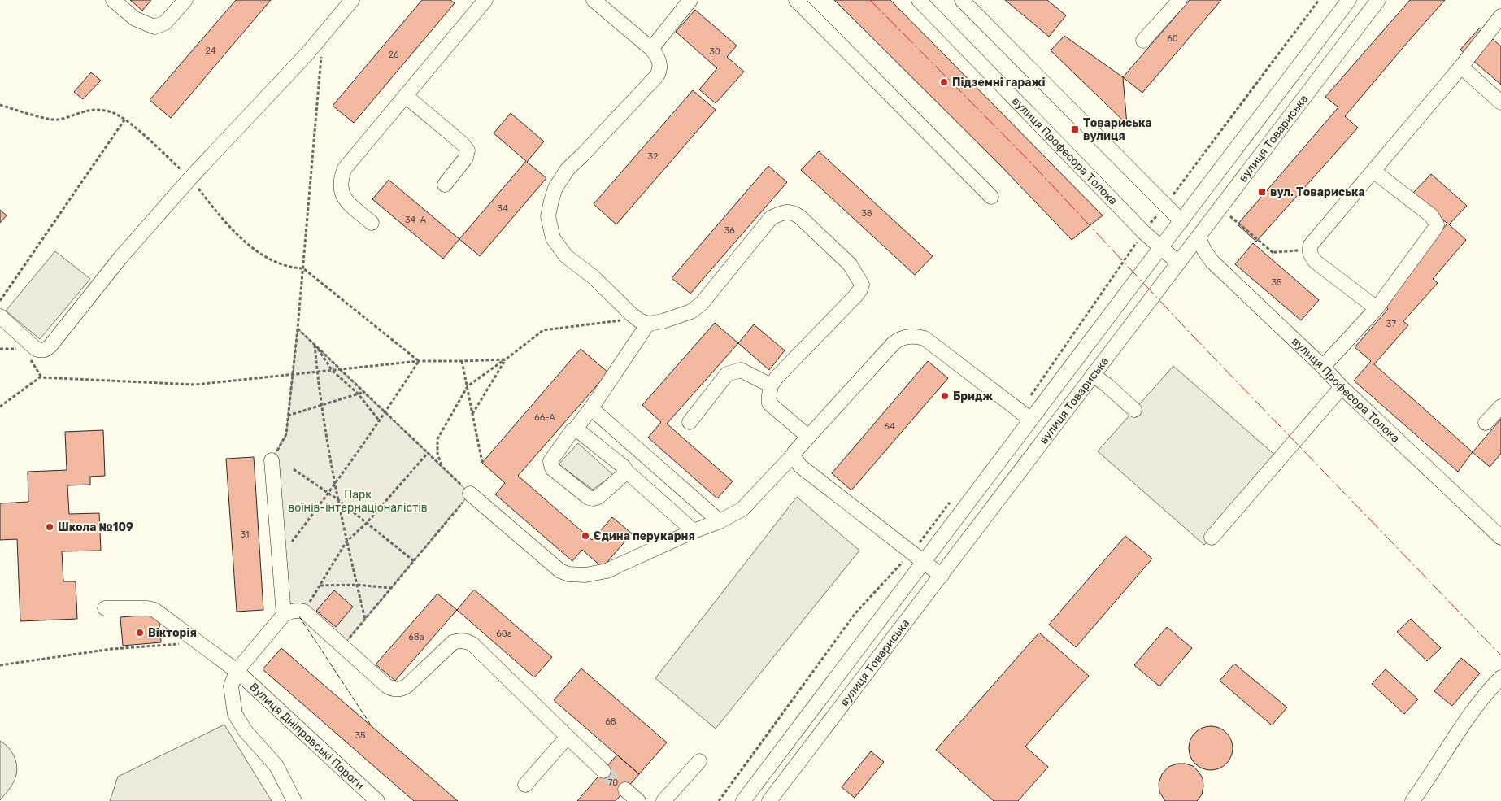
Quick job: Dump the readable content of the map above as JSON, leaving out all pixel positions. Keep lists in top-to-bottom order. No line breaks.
{"streets":{"street":["вулиця Товариська","вулиця Професора Толока","Вулиця Дніпровські Пороги"]},"crossings":[["вулиця Товариська","вулиця Професора Толока"]],"parks":["Парк воїнів-інтернаціоналістів"],"places":{"other":["Підземні гаражі","Бридж","Школа №109","Єдина перукарня","Вікторія"],"transit":["Товариська вулиця","вул. Товариська"]},"house_numbers":["60","24","30","26","32","34","38","34-А","36","35","37","66-А","64","31","68а","68а","68","35","70"]}
